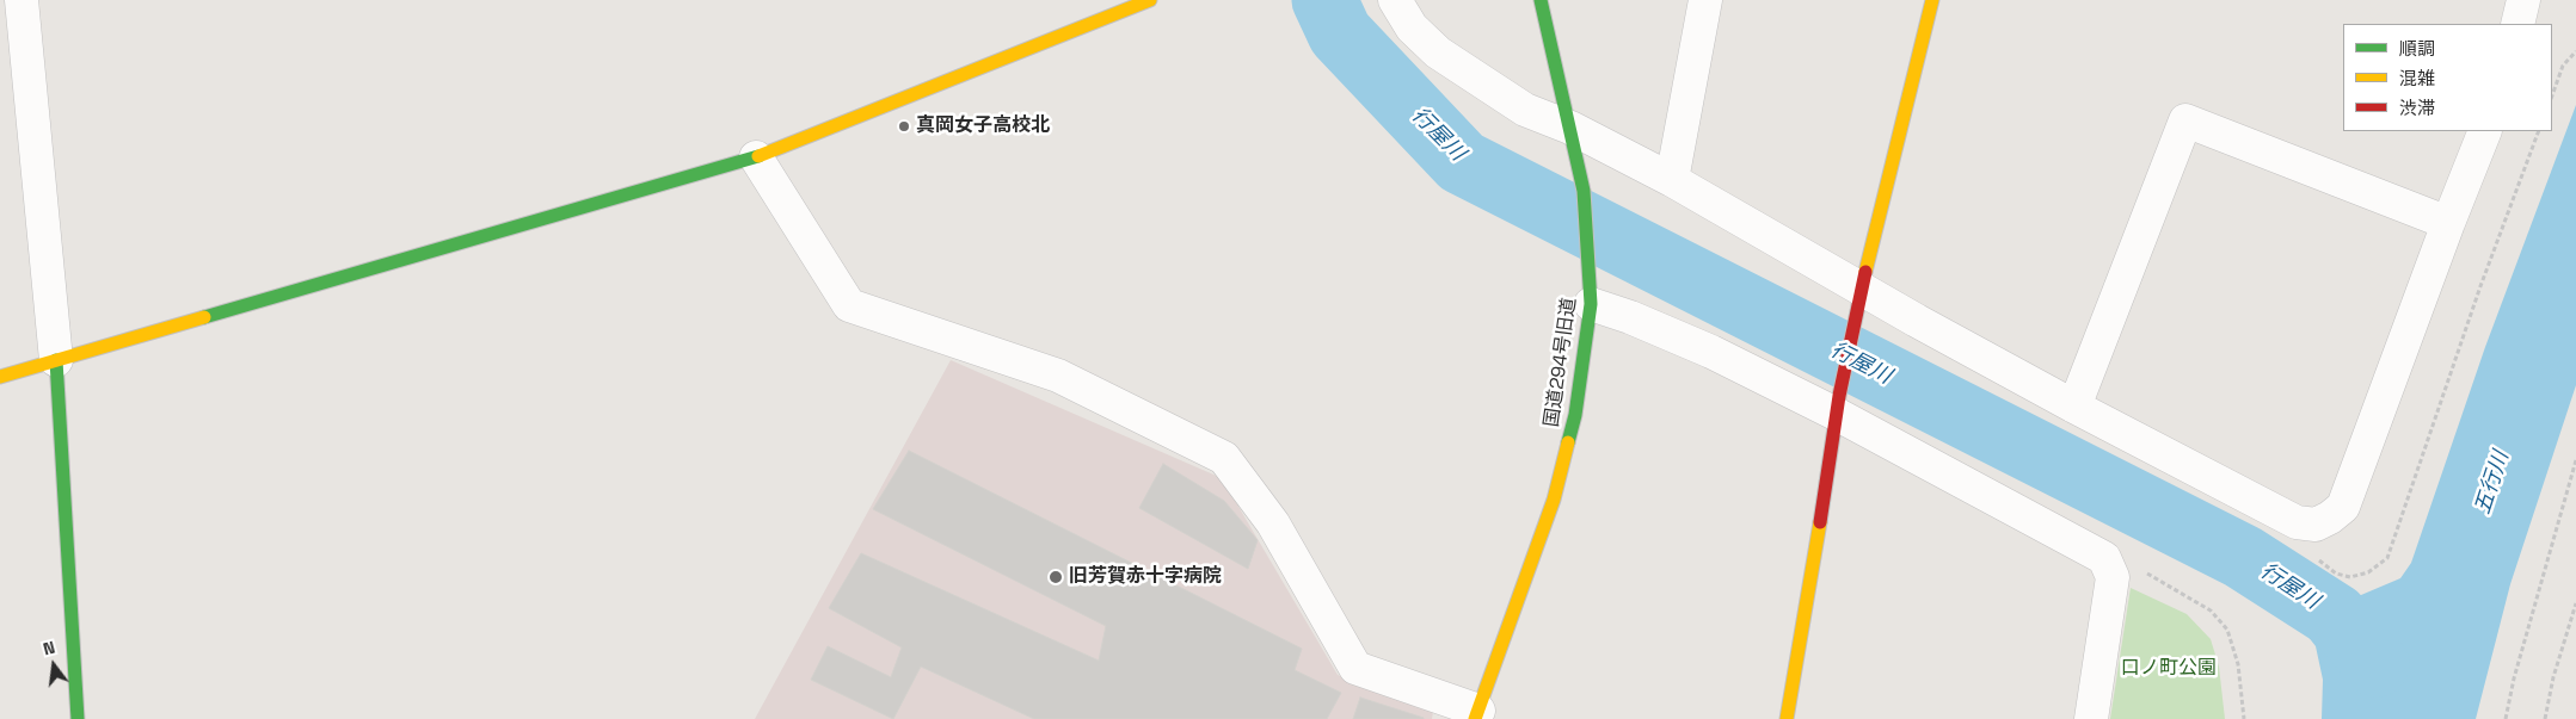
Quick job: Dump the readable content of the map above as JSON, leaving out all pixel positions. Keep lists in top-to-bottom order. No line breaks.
{"streets":{"street":["国道294号旧道"]},"water":["行屋川","五行川"],"parks":["口ノ町公園"],"places":["真岡女子高校北","旧芳賀赤十字病院"],"legend":["順調","混雑","渋滞"],"north":"top"}
